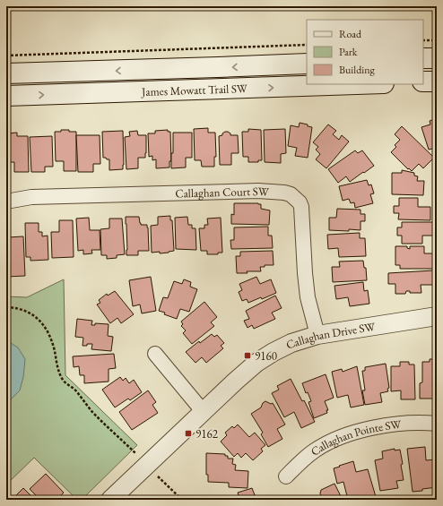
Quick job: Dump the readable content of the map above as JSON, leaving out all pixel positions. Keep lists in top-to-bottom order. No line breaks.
{"streets":{"main road":["James Mowatt Trail SW"],"street":["Callaghan Court SW","Callaghan Drive SW","Callaghan Pointe SW"]},"crossings":[["Callaghan Court SW","Callaghan Drive SW"]],"places":{"transit":["9160","9162"]},"legend":["Road","Park","Building"]}
